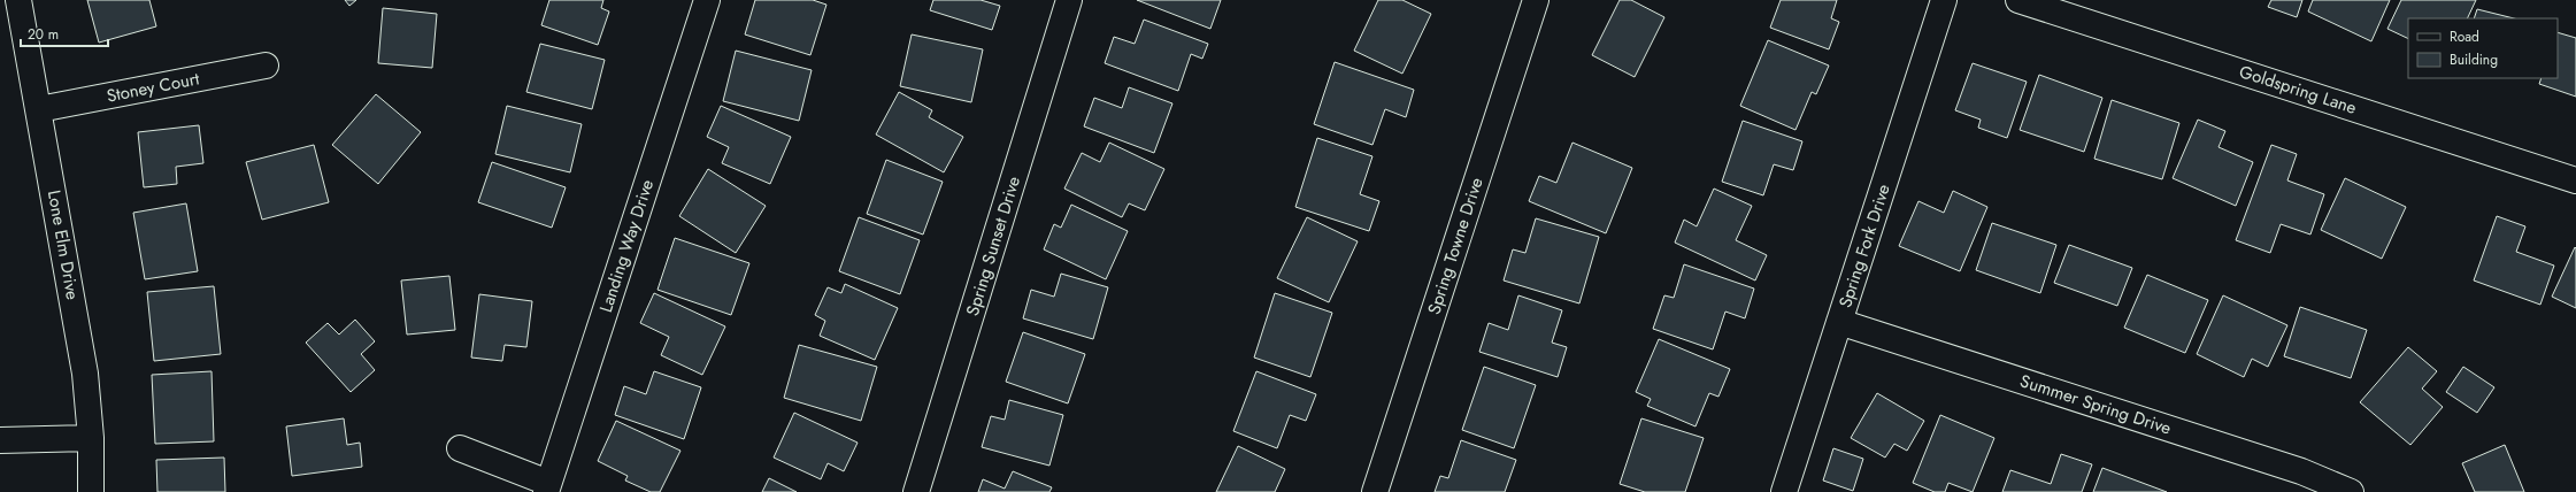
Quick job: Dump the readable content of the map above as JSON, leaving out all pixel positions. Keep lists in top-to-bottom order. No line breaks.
{"streets":{"street":["Stoney Court","Goldspring Lane","Lone Elm Drive","Landing Way Drive","Spring Sunset Drive","Spring Towne Drive","Spring Fork Drive","Summer Spring Drive"]},"crossings":[["Stoney Court","Lone Elm Drive"],["Spring Fork Drive","Summer Spring Drive"]],"legend":["Road","Building"],"scale_bar":"20 m"}
